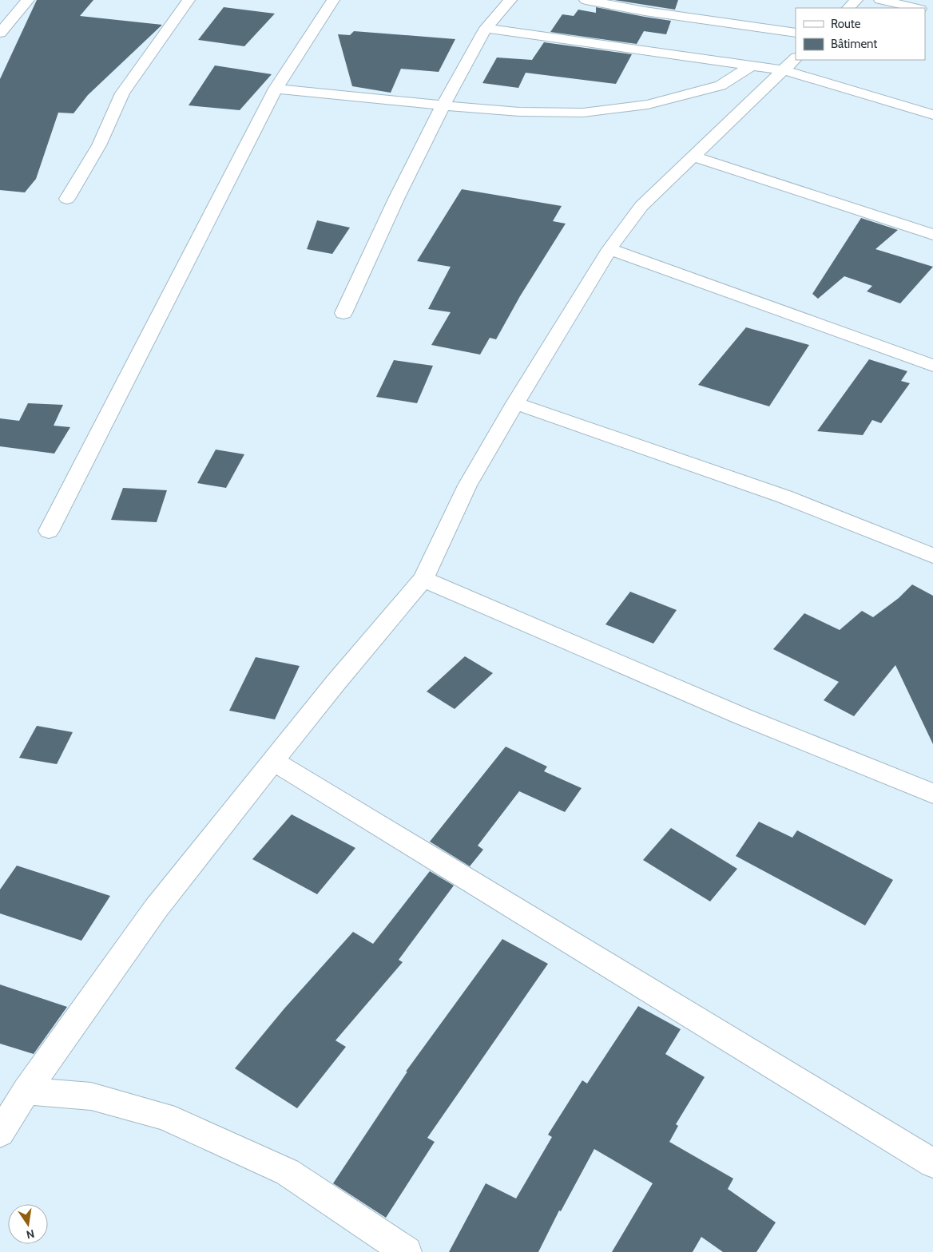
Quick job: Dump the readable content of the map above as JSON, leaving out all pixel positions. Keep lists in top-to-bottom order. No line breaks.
{"legend":["Route","Bâtiment"],"north":"bottom"}
